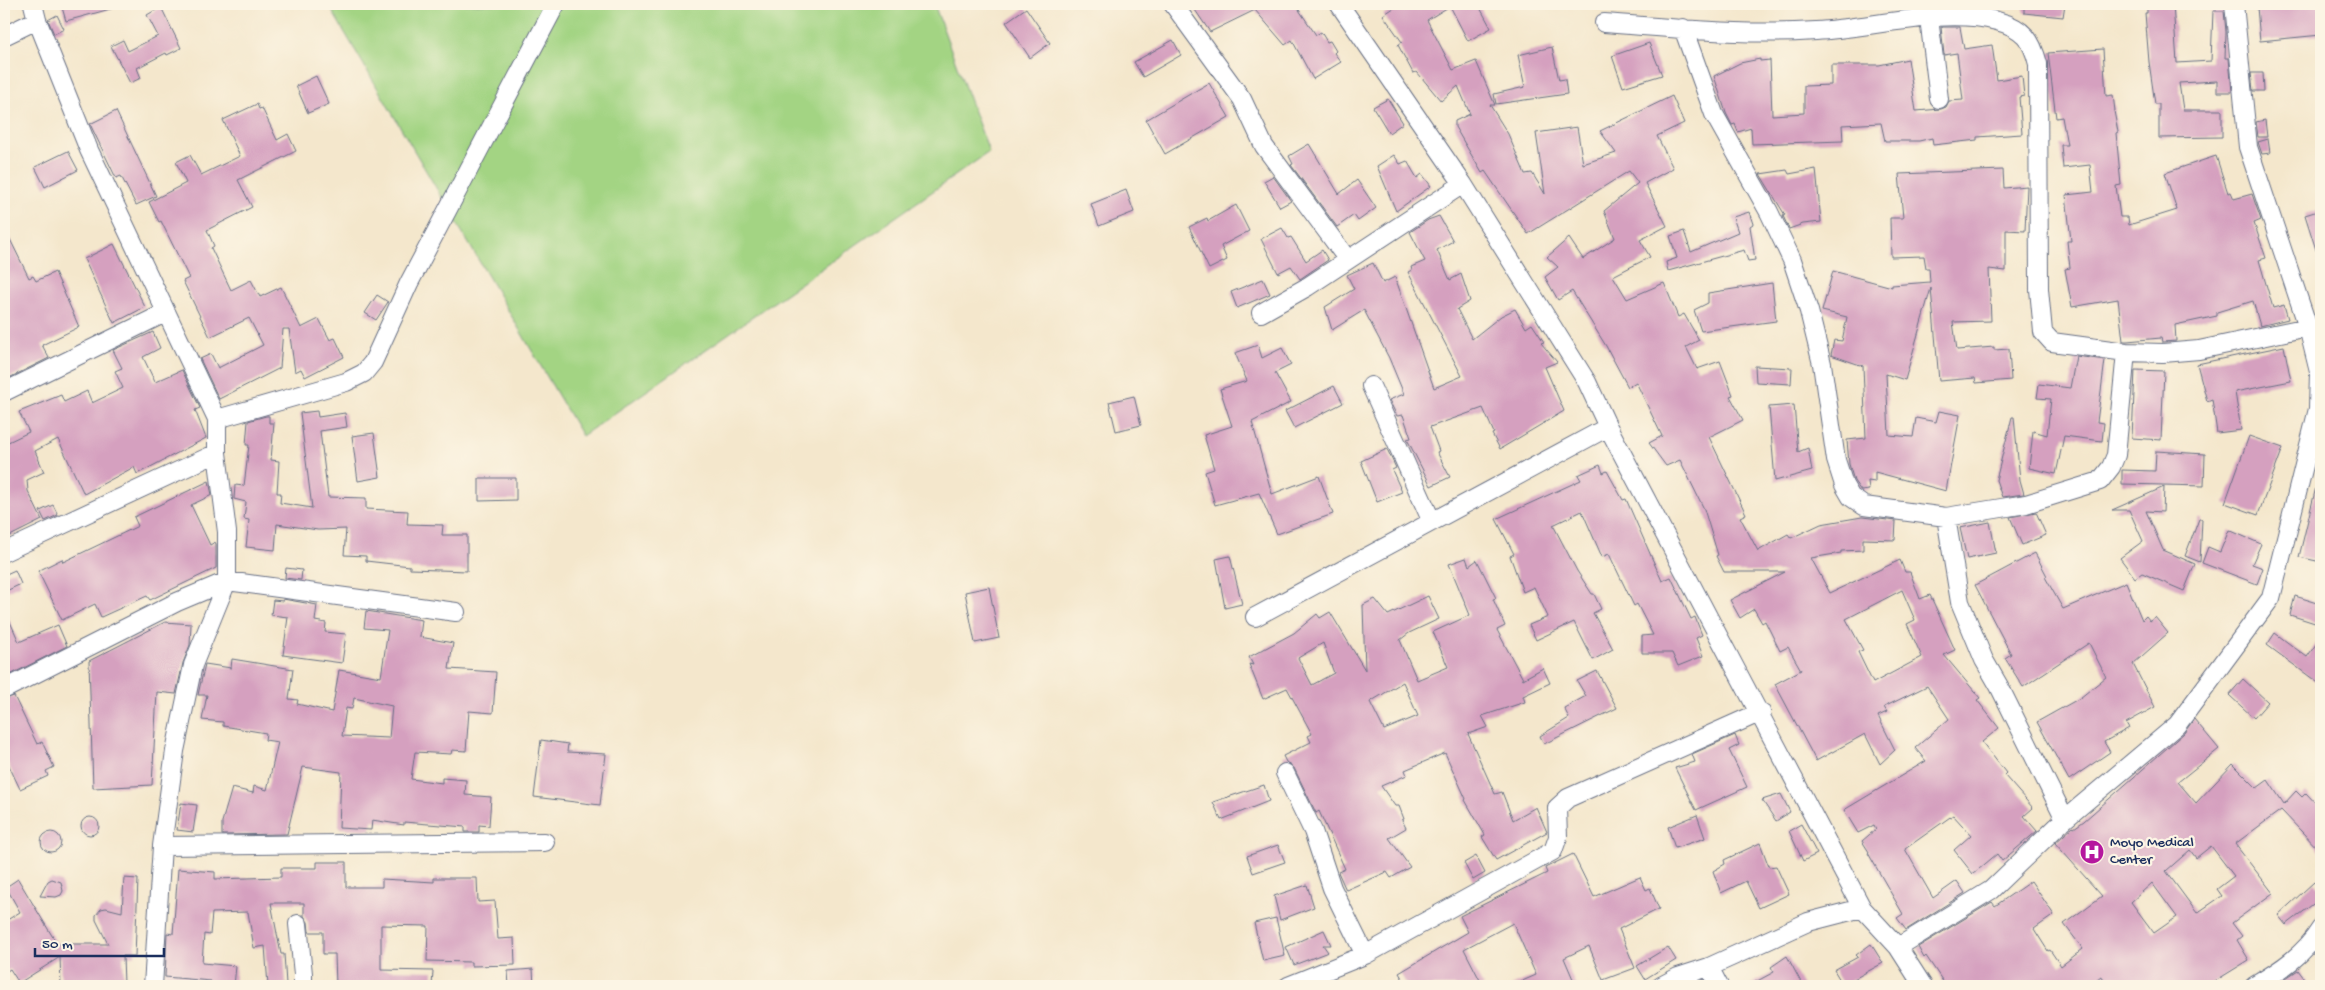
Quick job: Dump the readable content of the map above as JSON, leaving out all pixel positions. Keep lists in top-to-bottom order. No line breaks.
{"places":{"hospital":["Moyo Medical Center"]},"scale_bar":"50 m"}
